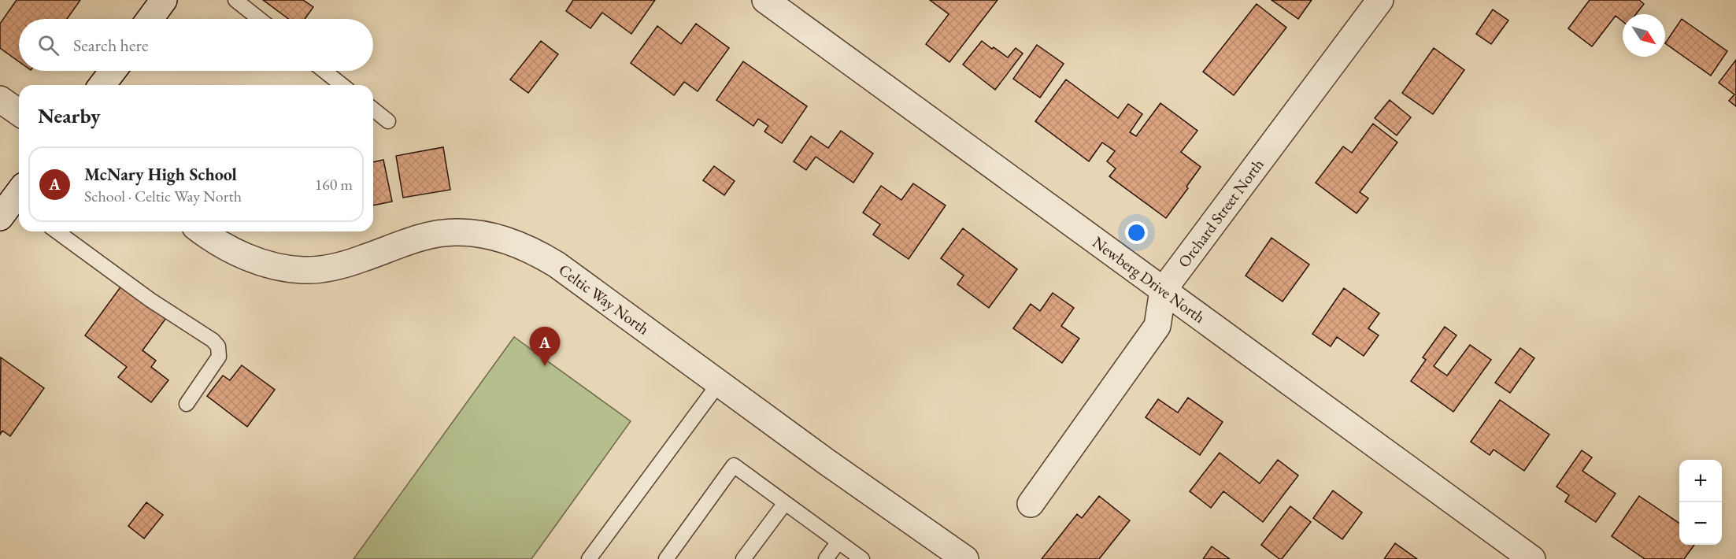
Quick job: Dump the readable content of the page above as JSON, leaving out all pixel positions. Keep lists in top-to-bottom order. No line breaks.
{"streets":{"street":["Orchard Street North","Newberg Drive North","Celtic Way North"]},"crossings":[["Orchard Street North","Newberg Drive North"]],"north":"bottom right","page":{"search":"Search here","heading":"Nearby","list":[{"mark":"A","name":"McNary High School","note":"School · Celtic Way North","value":"160 m"}],"pins":"A","map_buttons":["+","−"]}}
